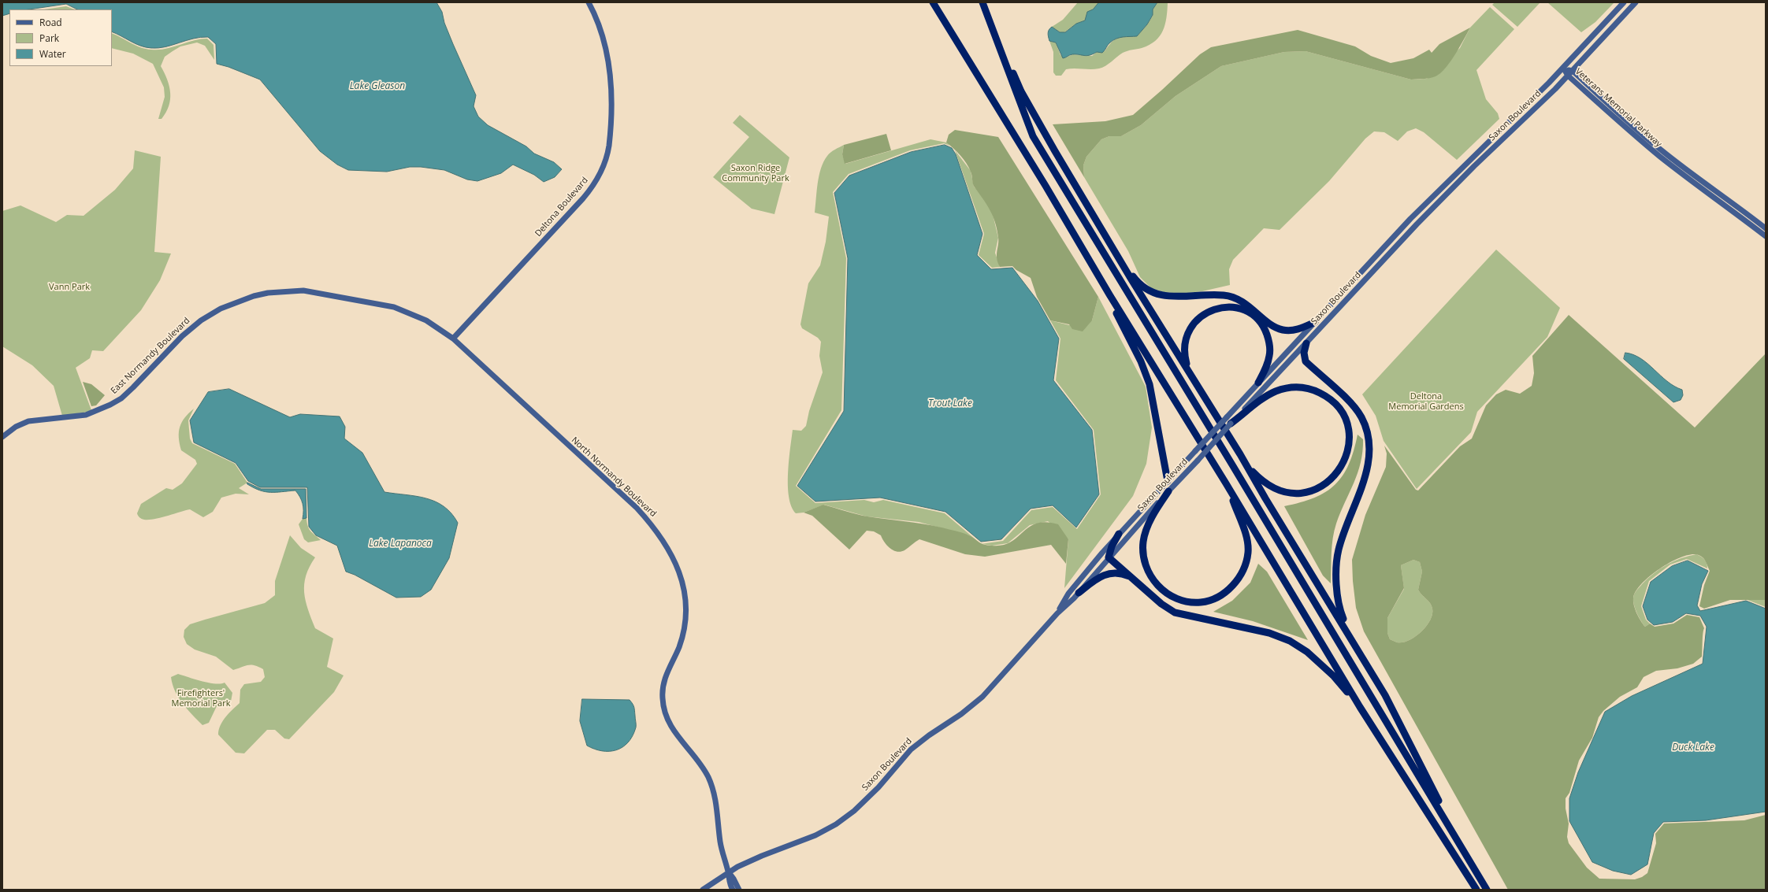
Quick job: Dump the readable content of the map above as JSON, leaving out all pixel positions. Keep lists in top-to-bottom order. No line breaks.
{"streets":{"main road":["Veterans Memorial Parkway","Saxon Boulevard","Deltona Boulevard","East Normandy Boulevard","North Normandy Boulevard"]},"crossings":[["Veterans Memorial Parkway","Saxon Boulevard"],["Saxon Boulevard","North Normandy Boulevard"],["Deltona Boulevard","East Normandy Boulevard"],["Deltona Boulevard","North Normandy Boulevard"],["East Normandy Boulevard","North Normandy Boulevard"]],"water":["Lake Gleason","Trout Lake","Lake Lapanoca","Duck Lake"],"parks":["Saxon Ridge Community Park","Vann Park","Deltona Memorial Gardens","Firefighters' Memorial Park"],"legend":["Road","Park","Water"]}
